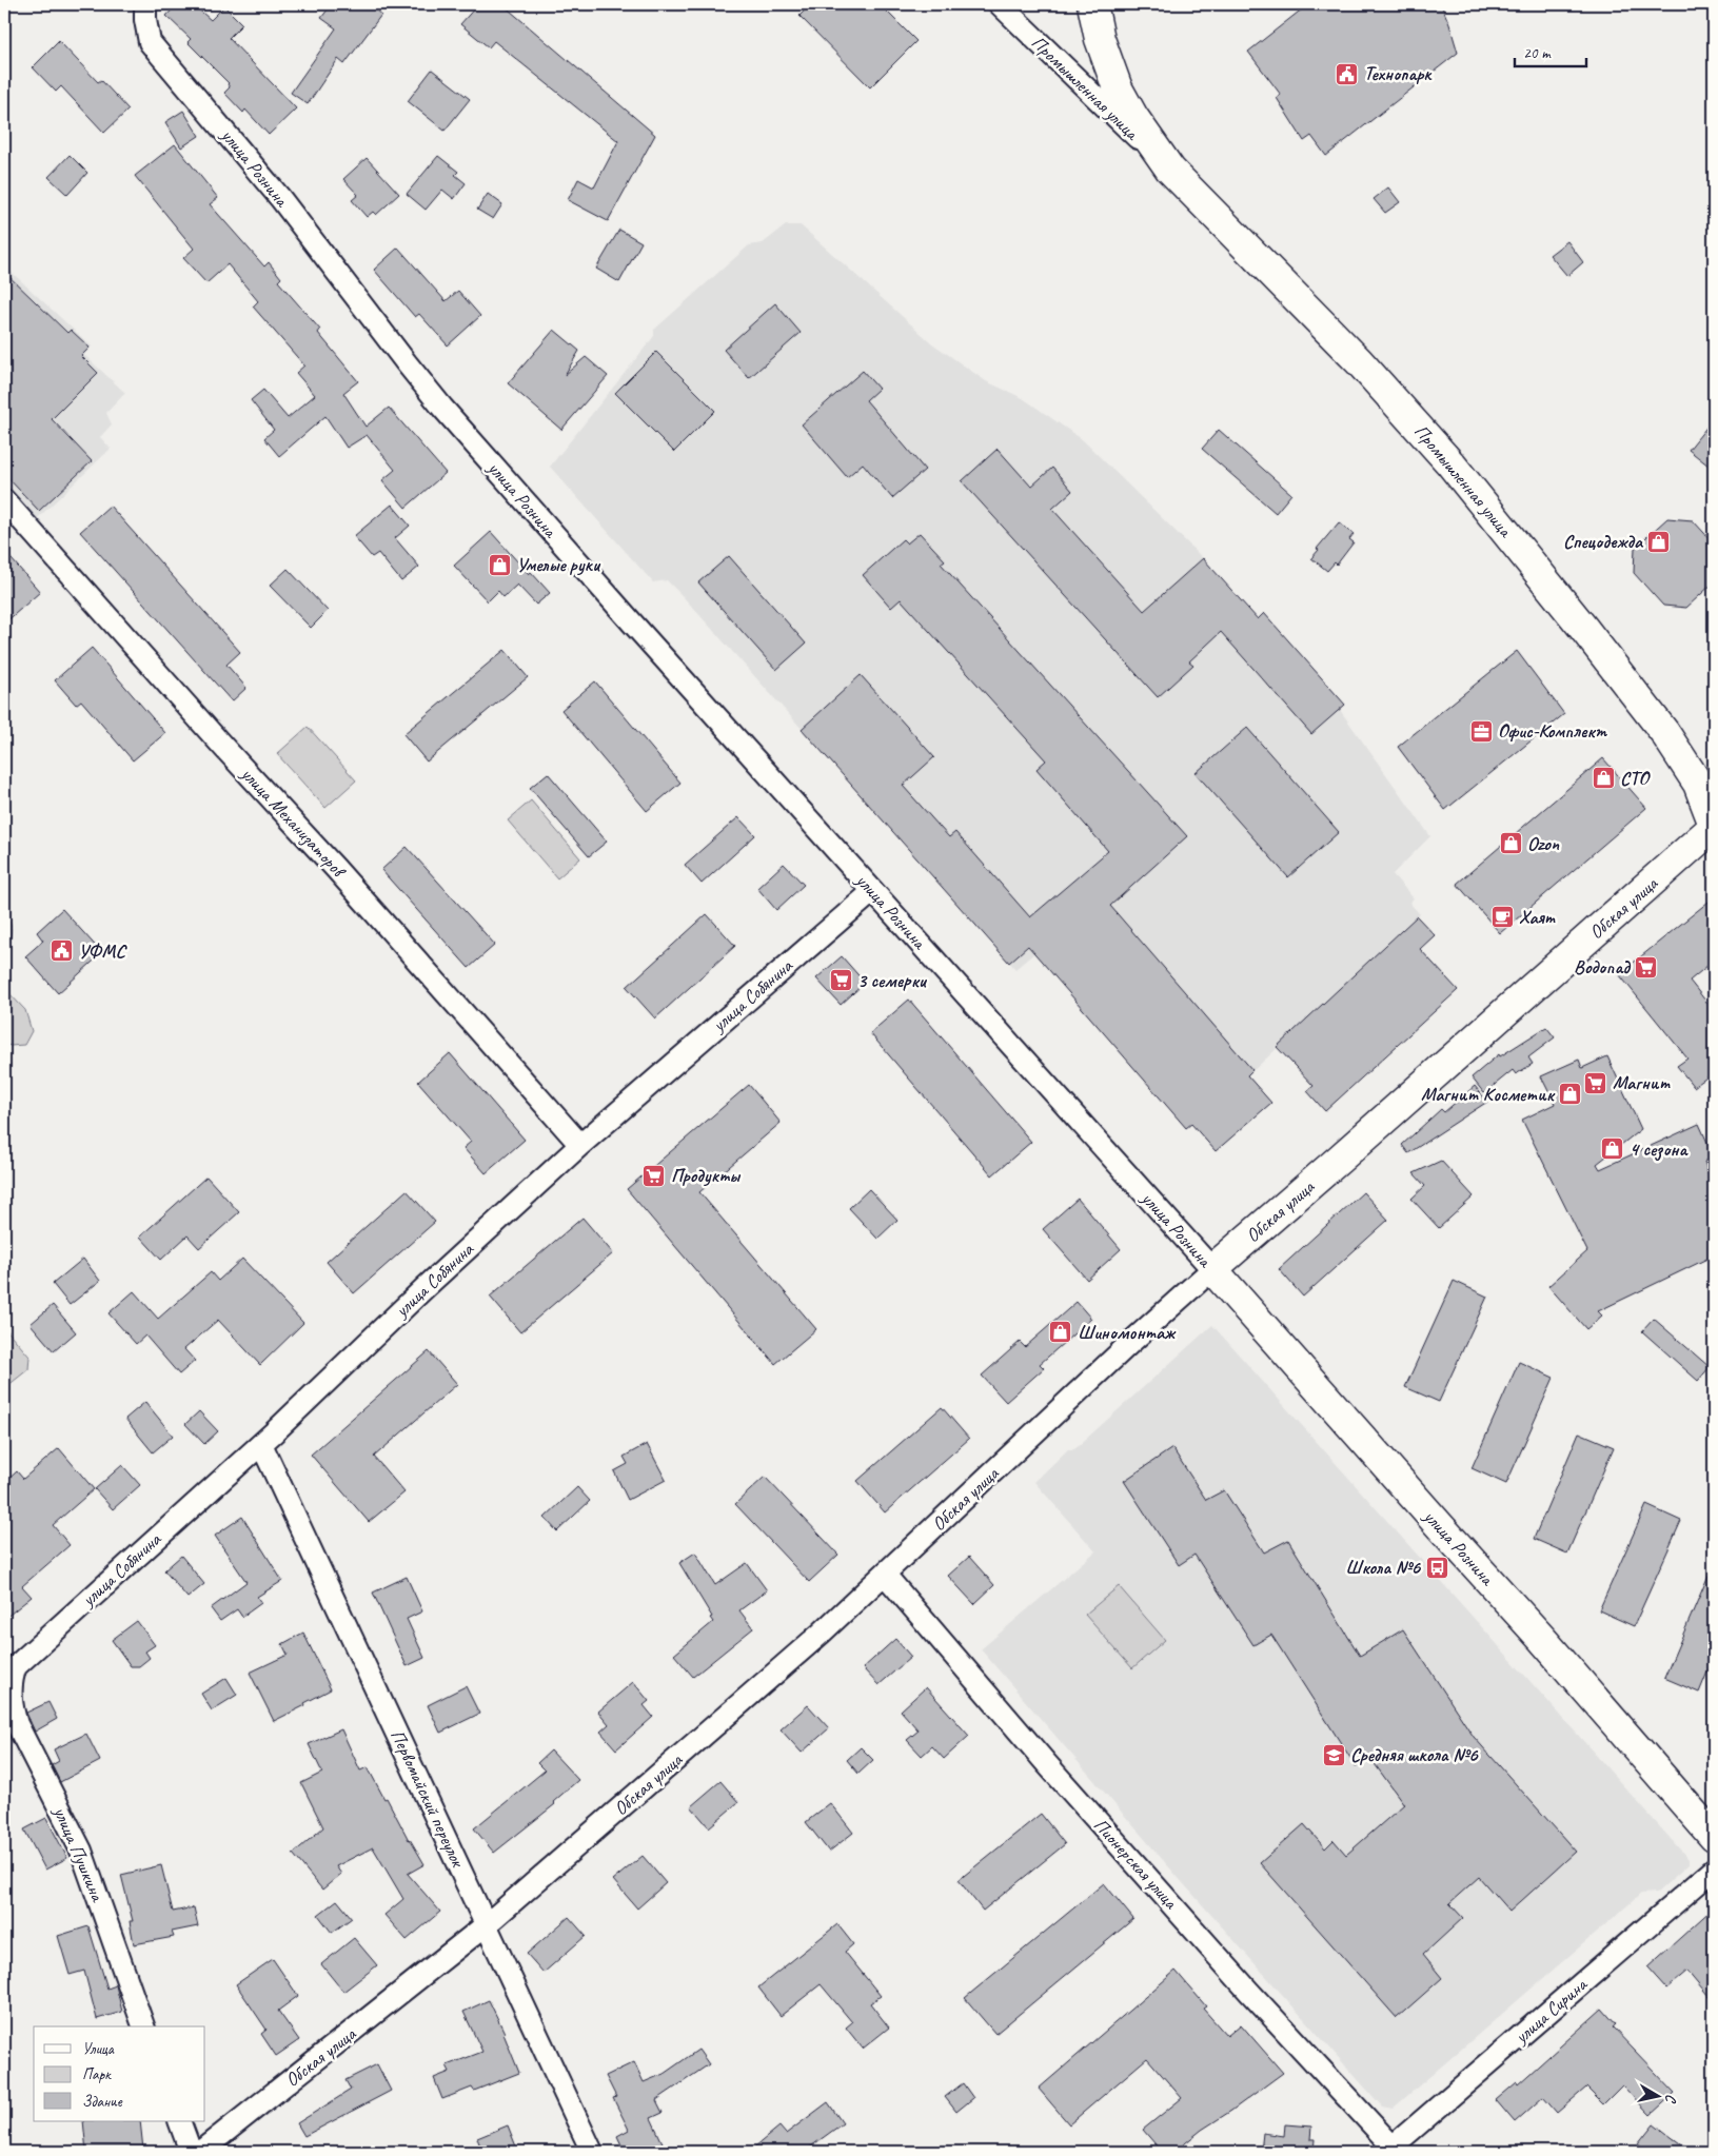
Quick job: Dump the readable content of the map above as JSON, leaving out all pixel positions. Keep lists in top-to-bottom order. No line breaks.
{"streets":{"main road":["Промышленная улица","улица Рознина","Обская улица"],"street":["улица Механизаторов","улица Собянина","Первомайский переулок","улица Пушкина","Пионерская улица","улица Сирина"]},"crossings":[["Промышленная улица","Обская улица"],["улица Рознина","Обская улица"],["улица Рознина","улица Собянина"],["улица Механизаторов","улица Собянина"],["Обская улица","Первомайский переулок"],["Обская улица","Пионерская улица"],["улица Собянина","Первомайский переулок"],["улица Собянина","улица Пушкина"],["Пионерская улица","улица Сирина"]],"places":{"public building":["Технопарк","УФМС"],"shop":["Спецодежда","Умелые руки","СТО","Ozon","Магнит Косметик","4 сезона","Шиномонтаж"],"office":["Офис-Комплект"],"cafe":["Хаят"],"supermarket":["Водопад","3 семерки","Магнит","Продукты"],"bus stop":["Школа №6"],"school or university":["Средняя школа №6"]},"legend":["Улица","Парк","Здание"],"scale_bar":"20 m","north":"right"}
